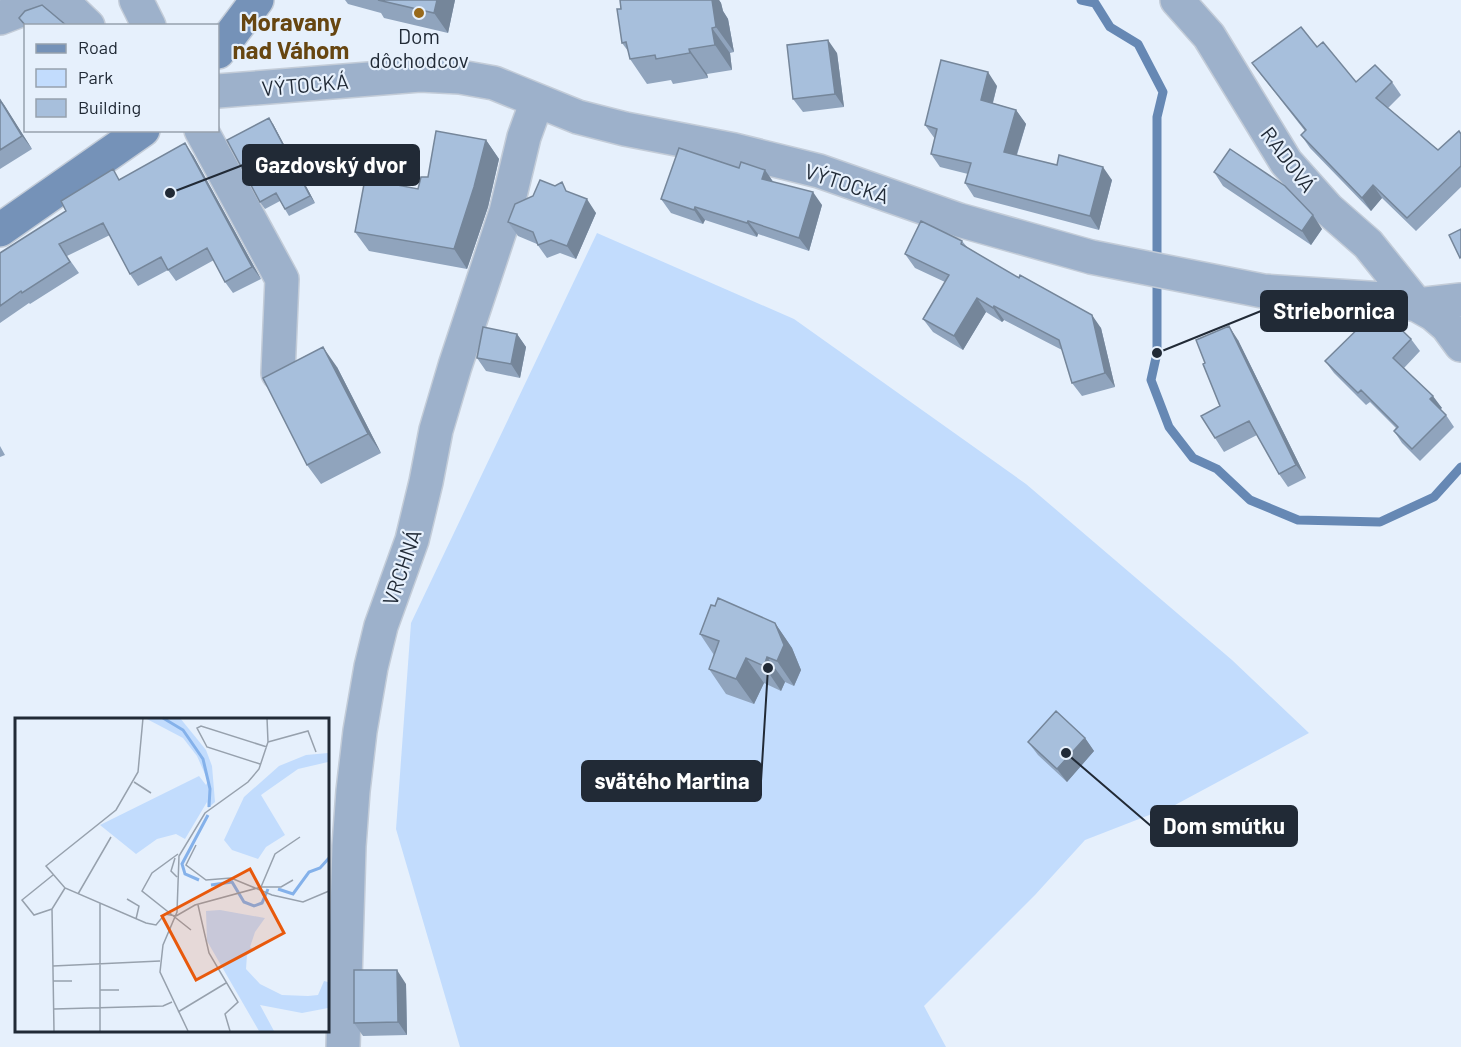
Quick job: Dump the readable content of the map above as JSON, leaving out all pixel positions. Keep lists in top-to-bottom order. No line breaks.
{"streets":{"street":["VÝTOCKÁ","RADOVÁ","VRCHNÁ"]},"crossings":[["VÝTOCKÁ","RADOVÁ"],["VÝTOCKÁ","VRCHNÁ"]],"districts":["Moravany nad Váhom"],"places":["Dom dôchodcov","Gazdovský dvor","Striebornica","svätého Martina","Dom smútku"],"legend":["Road","Park","Building"]}
